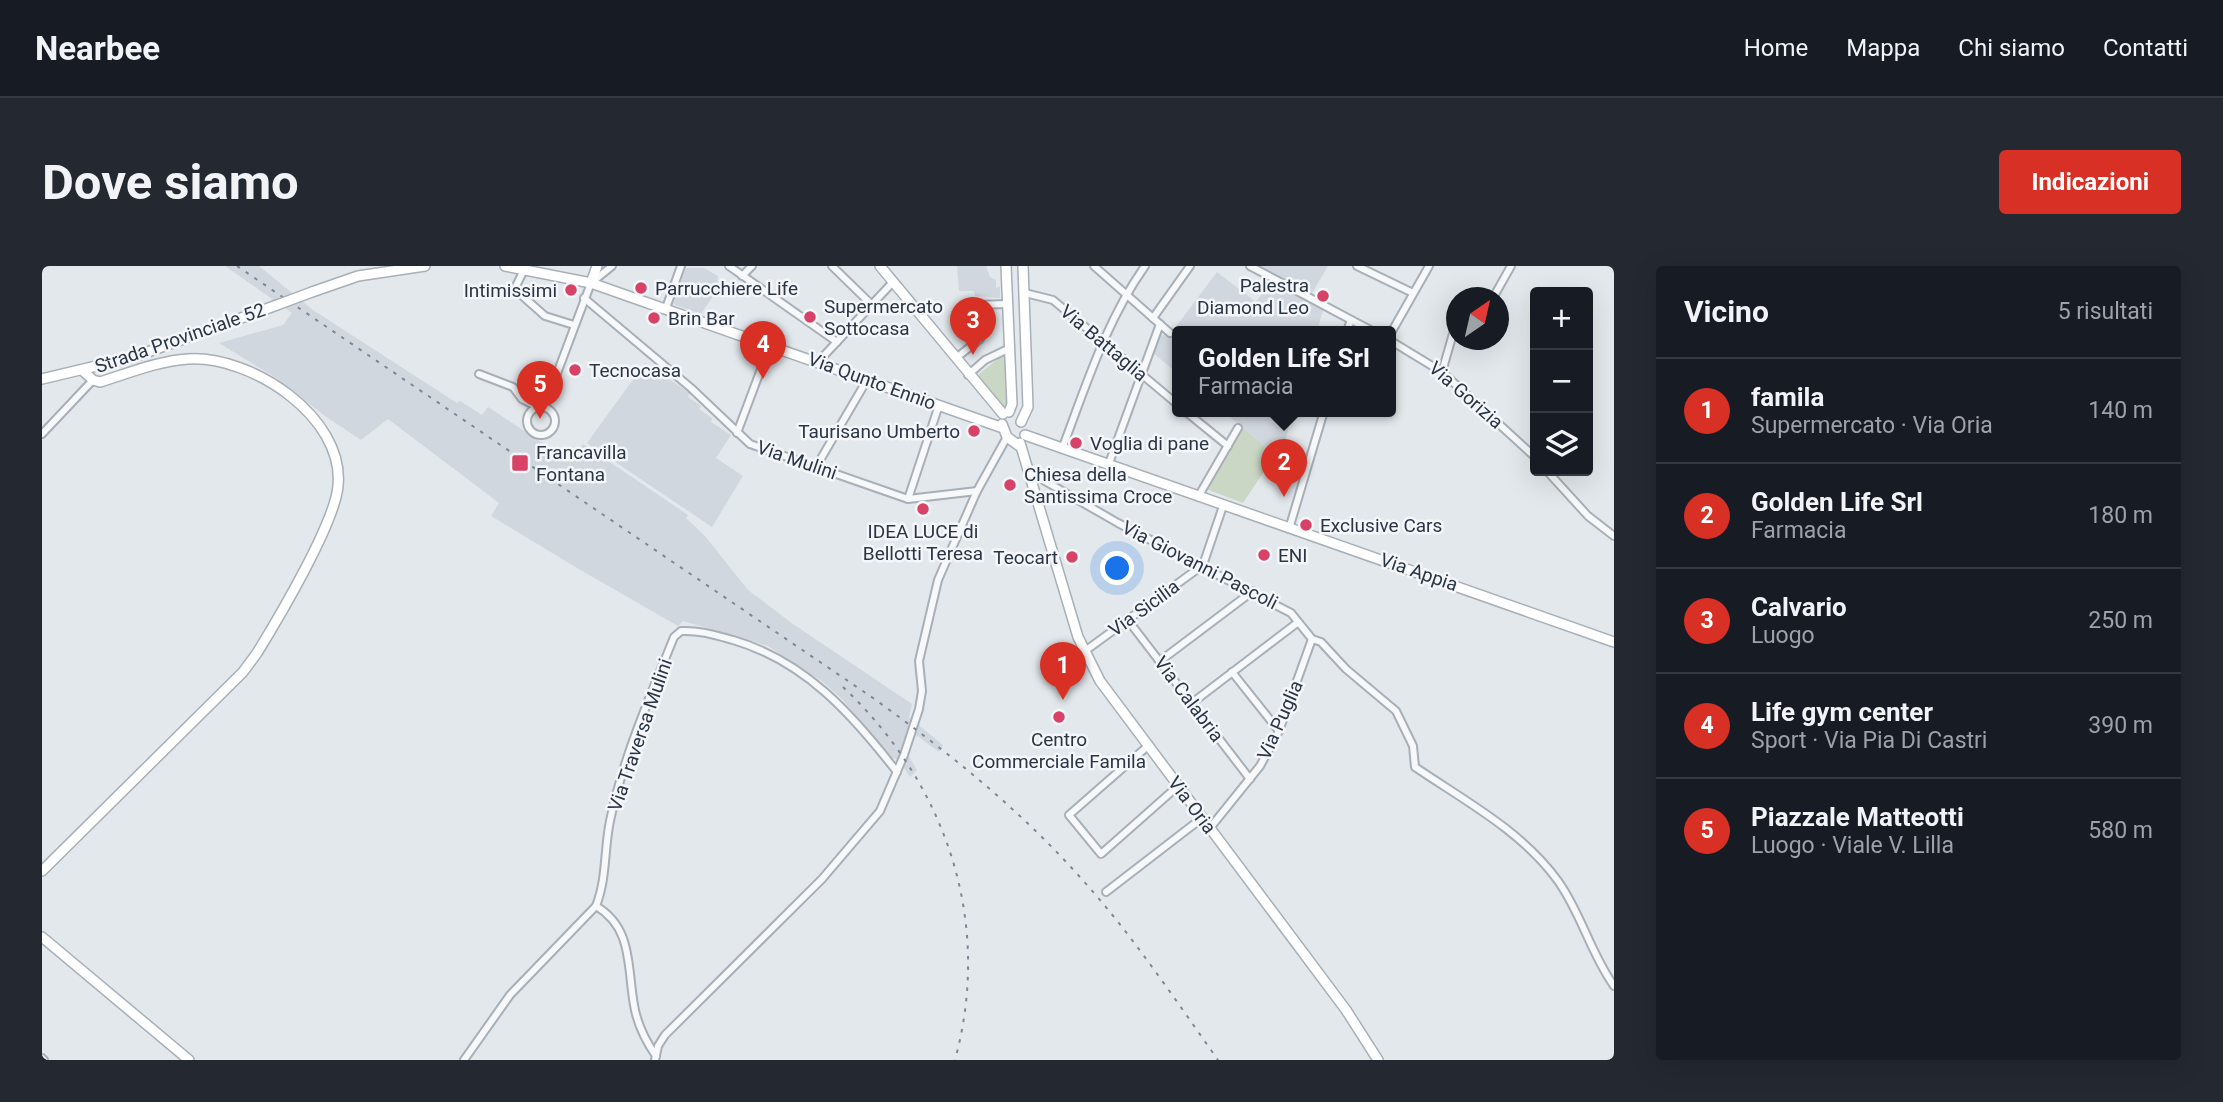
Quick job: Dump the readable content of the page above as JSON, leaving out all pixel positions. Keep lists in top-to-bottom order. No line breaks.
{"streets":{"main road":["Strada Provinciale 52","Via Qunto Ennio","Via Appia","Via Oria"],"street":["Via Battaglia","Via Gorizia","Via Mulini","Via Giovanni Pascoli","Via Sicilia","Via Calabria","Via Puglia","Via Traversa Mulini"]},"crossings":[["Via Qunto Ennio","Via Appia"],["Via Qunto Ennio","Via Oria"],["Via Giovanni Pascoli","Via Sicilia"],["Via Giovanni Pascoli","Via Puglia"],["Via Giovanni Pascoli","Via Oria"],["Via Sicilia","Via Calabria"],["Via Sicilia","Via Oria"],["Via Calabria","Via Puglia"],["Via Puglia","Via Oria"]],"places":{"other":["Parrucchiere Life","Intimissimi","Palestra Diamond Leo","Supermercato Sottocasa","Brin Bar","Tecnocasa","Taurisano Umberto","Voglia di pane","Chiesa della Santissima Croce","IDEA LUCE di Bellotti Teresa","Exclusive Cars","ENI","Teocart","Centro Commerciale Famila"],"transit":["Francavilla Fontana"]},"north":"top right","page":{"header":"Nearbee","nav":["Home","Mappa","Chi siamo","Contatti"],"buttons":"Indicazioni","title":"Dove siamo","heading":["Vicino","5 risultati"],"map_buttons":["+","−"],"pins":["3","4","5","2","1"],"popup":["Golden Life Srl","Farmacia"],"list":[{"mark":"1","name":"famila","note":"Supermercato · Via Oria","value":"140 m"},{"mark":"2","name":"Golden Life Srl","note":"Farmacia","value":"180 m"},{"mark":"3","name":"Calvario","note":"Luogo","value":"250 m"},{"mark":"4","name":"Life gym center","note":"Sport · Via Pia Di Castri","value":"390 m"},{"mark":"5","name":"Piazzale Matteotti","note":"Luogo · Viale V. Lilla","value":"580 m"}]}}
